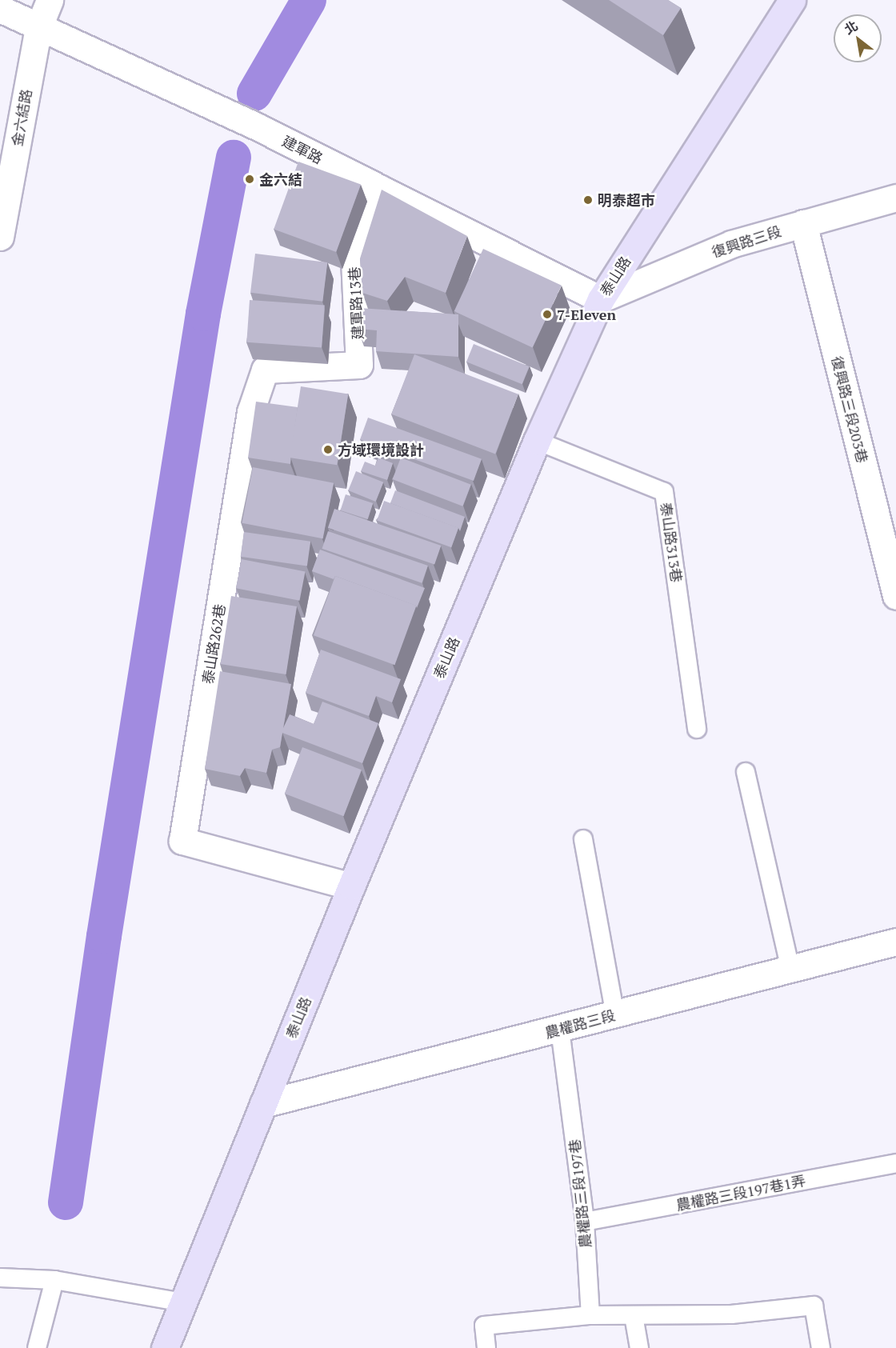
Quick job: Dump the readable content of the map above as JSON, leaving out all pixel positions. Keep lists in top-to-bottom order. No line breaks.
{"streets":{"main road":["泰山路"],"street":["金六結路","建軍路","復興路三段","建軍路13巷","復興路三段203巷","泰山路262巷","農權路三段"],"lane":["泰山路313巷","農權路三段197巷1弄","農權路三段197巷"]},"crossings":[["金六結路","建軍路"],["建軍路","復興路三段"],["建軍路","泰山路"],["建軍路","建軍路13巷"],["復興路三段","泰山路"],["復興路三段","復興路三段203巷"],["泰山路","泰山路313巷"],["泰山路","泰山路262巷"],["泰山路","農權路三段"],["建軍路13巷","泰山路262巷"],["農權路三段","農權路三段197巷"],["農權路三段197巷1弄","農權路三段197巷"]],"places":["金六結","明泰超市","7-Eleven","方域環境設計"],"north":"top left"}
